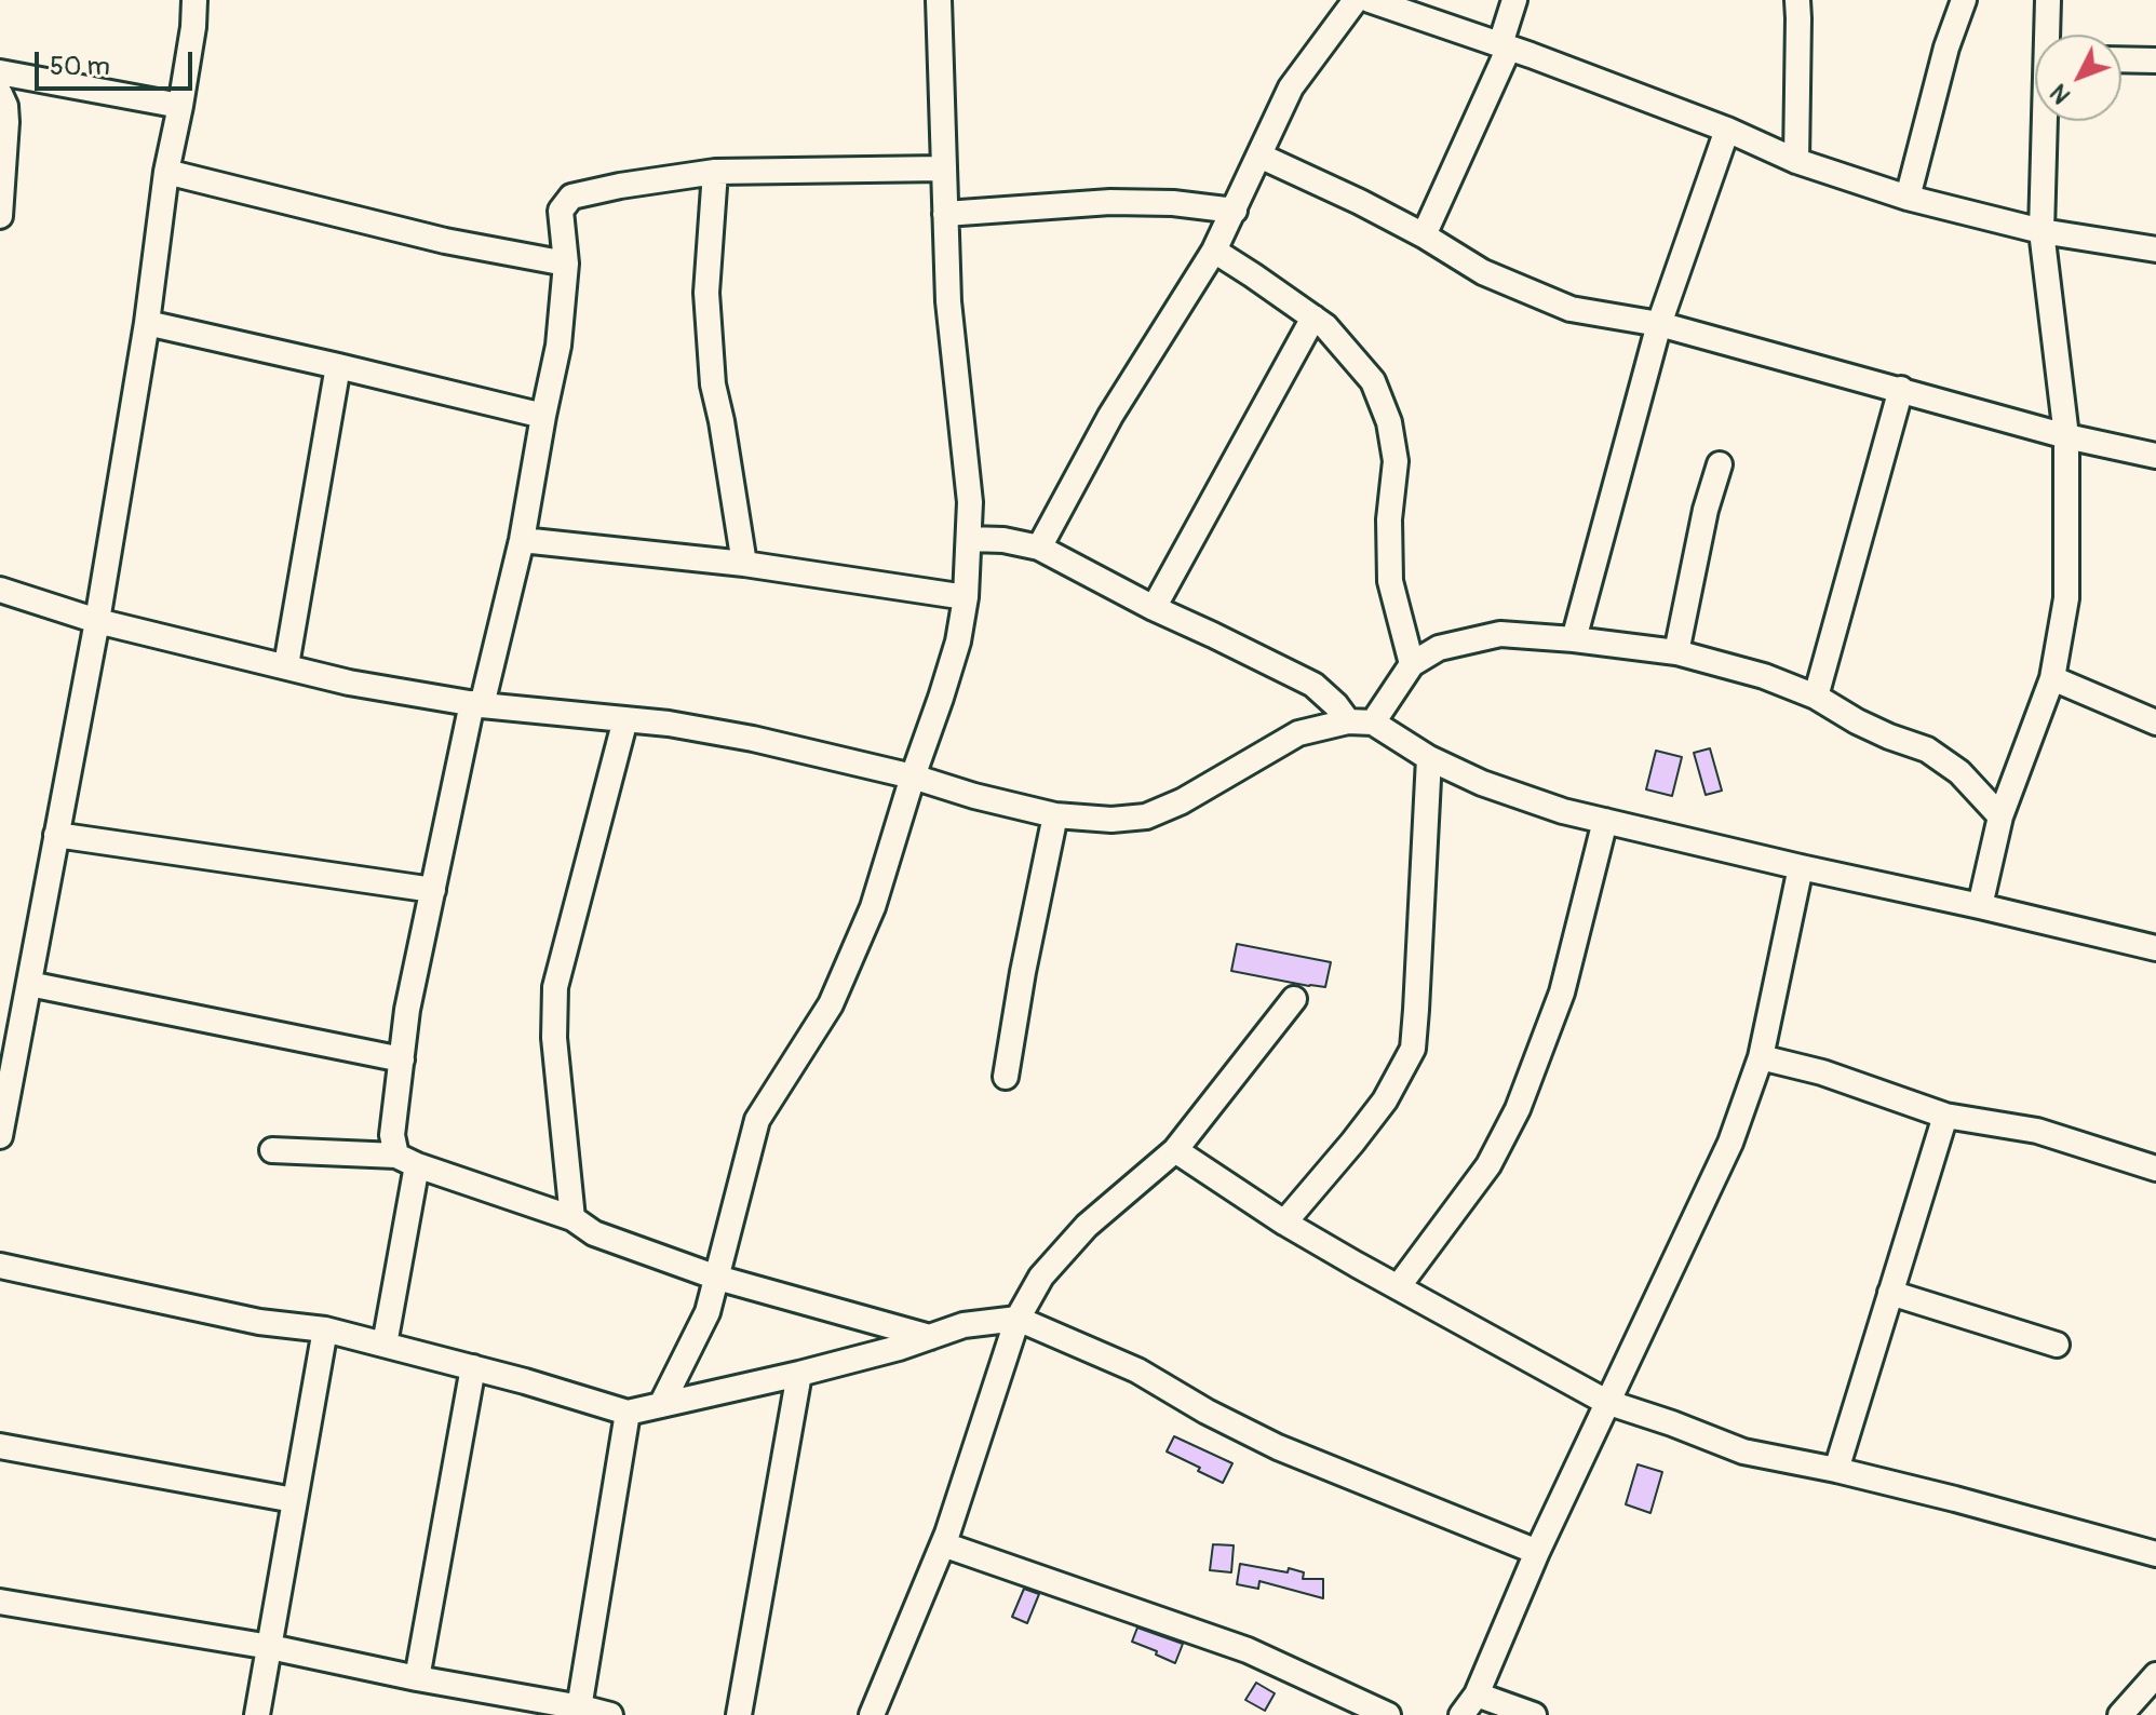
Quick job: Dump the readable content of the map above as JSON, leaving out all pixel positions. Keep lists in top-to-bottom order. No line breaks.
{"scale_bar":"50 m","north":"bottom left"}
